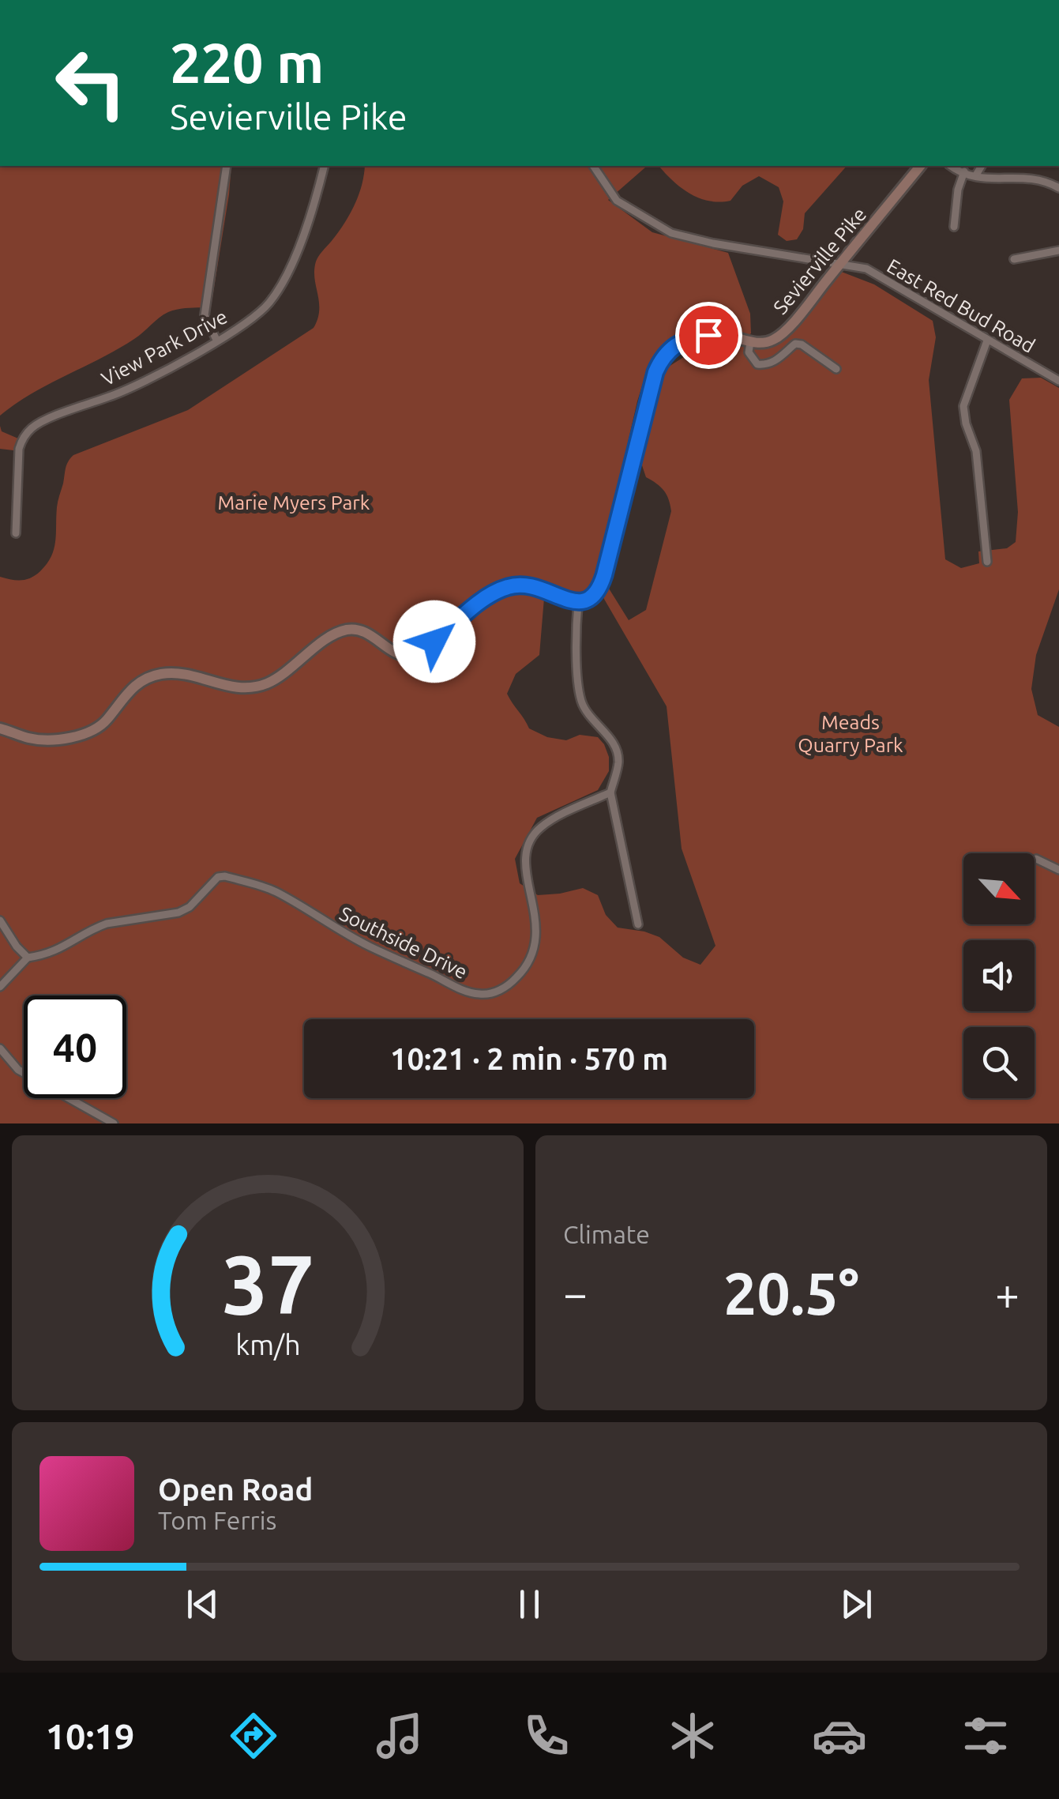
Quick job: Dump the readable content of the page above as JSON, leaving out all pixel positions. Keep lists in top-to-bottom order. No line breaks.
{"streets":{"street":["Sevierville Pike","East Red Bud Road","View Park Drive","Southside Drive"]},"crossings":[["Sevierville Pike","East Red Bud Road"]],"parks":["Marie Myers Park","Meads Quarry Park"],"north":"bottom right","page":{"turn":["220 m","Sevierville Pike"],"limit":"40","trip":"10:21 · 2 min · 570 m","tile":"Climate","heat":["−","20.5°","+"],"song":["Open Road","Tom Ferris"],"tabs":"10:19","gauge":["37","km/h"]}}
